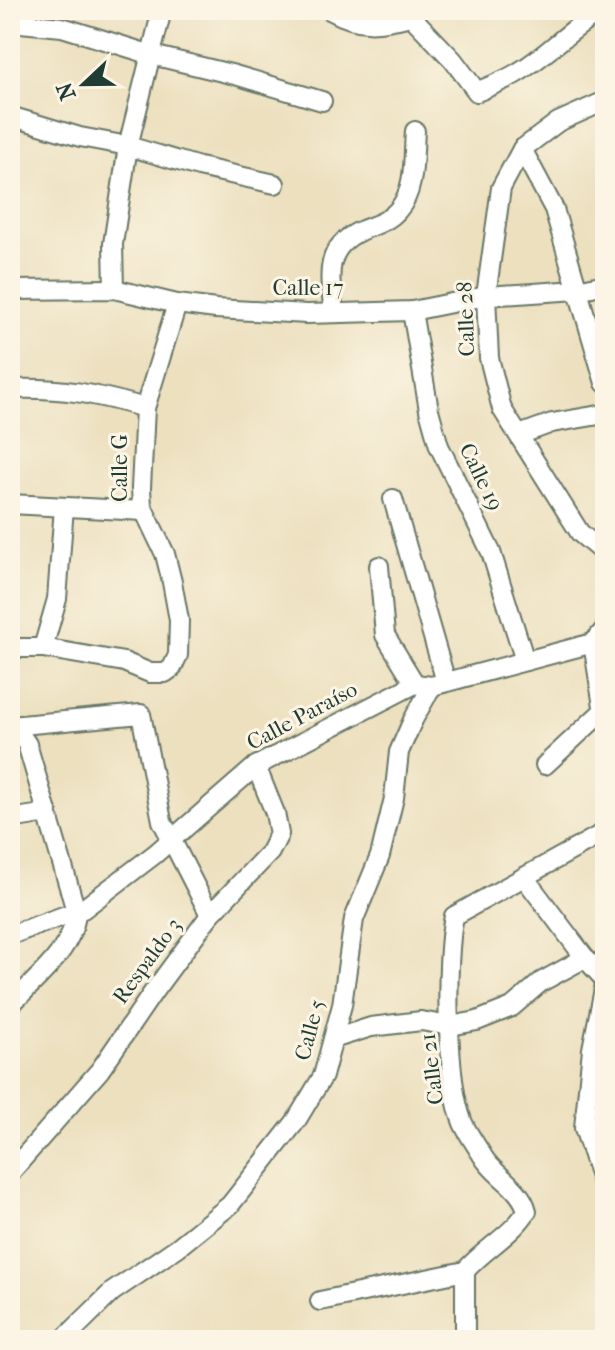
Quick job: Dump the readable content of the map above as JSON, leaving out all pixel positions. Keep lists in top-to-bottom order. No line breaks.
{"streets":{"street":["Calle 17","Calle 28","Calle G","Calle 19","Calle Paraíso","Respaldo 3","Calle 5","Calle 21"]},"crossings":[["Calle 17","Calle 28"],["Calle 17","Calle G"],["Calle 17","Calle 19"],["Calle 19","Calle Paraíso"],["Calle Paraíso","Respaldo 3"],["Calle Paraíso","Calle 5"]],"north":"left"}
